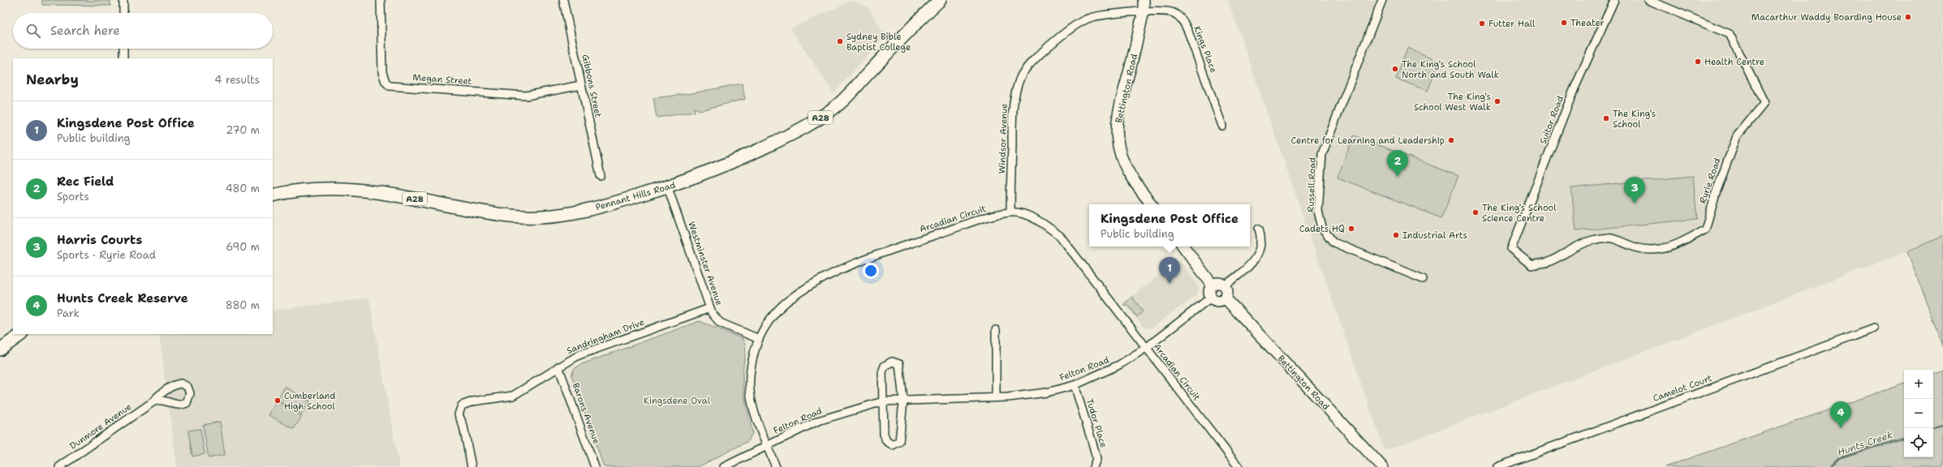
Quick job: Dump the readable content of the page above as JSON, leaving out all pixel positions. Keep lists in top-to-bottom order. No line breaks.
{"streets":{"highway":["A28","Pennant Hills Road"],"main road":["Bettington Road"],"street":["Kings Place","Megan Street","Gibbons Street","Suitor Road","Windsor Avenue","Ryrie Road","Russell Road","Arcadian Circuit","Westminster Avenue","Sandringham Drive","Felton Road","Camelot Court","Barons Avenue","Tudor Place","Dunmore Avenue"]},"crossings":[["Kings Place","Bettington Road"],["Kings Place","Windsor Avenue"],["Megan Street","Gibbons Street"],["Bettington Road","Windsor Avenue"],["Bettington Road","Felton Road"],["Suitor Road","Ryrie Road"],["Windsor Avenue","Arcadian Circuit"],["Pennant Hills Road","Westminster Avenue"],["Arcadian Circuit","Westminster Avenue"],["Arcadian Circuit","Felton Road"],["Westminster Avenue","Sandringham Drive"],["Sandringham Drive","Barons Avenue"],["Felton Road","Tudor Place"]],"water":["Hunts Creek"],"parks":["Kingsdene Oval"],"places":["Macarthur Waddy Boarding House","Theater","Futter Hall","Sydney Bible Baptist College","Health Centre","The King's School North and South Walk","The King's School West Walk","The King's School","Centre for Learning and Leadership","The King's School Science Centre","Cadets HQ","Industrial Arts","Cumberland High School"],"page":{"search":"Search here","heading":["Nearby","4 results"],"list":[{"mark":"1","name":"Kingsdene Post Office","note":"Public building","value":"270 m"},{"mark":"2","name":"Rec Field","note":"Sports","value":"480 m"},{"mark":"3","name":"Harris Courts","note":"Sports · Ryrie Road","value":"690 m"},{"mark":"4","name":"Hunts Creek Reserve","note":"Park","value":"880 m"}],"pins":["2","3","1","4"],"popup":["Kingsdene Post Office","Public building"],"map_buttons":["+","−"]}}
